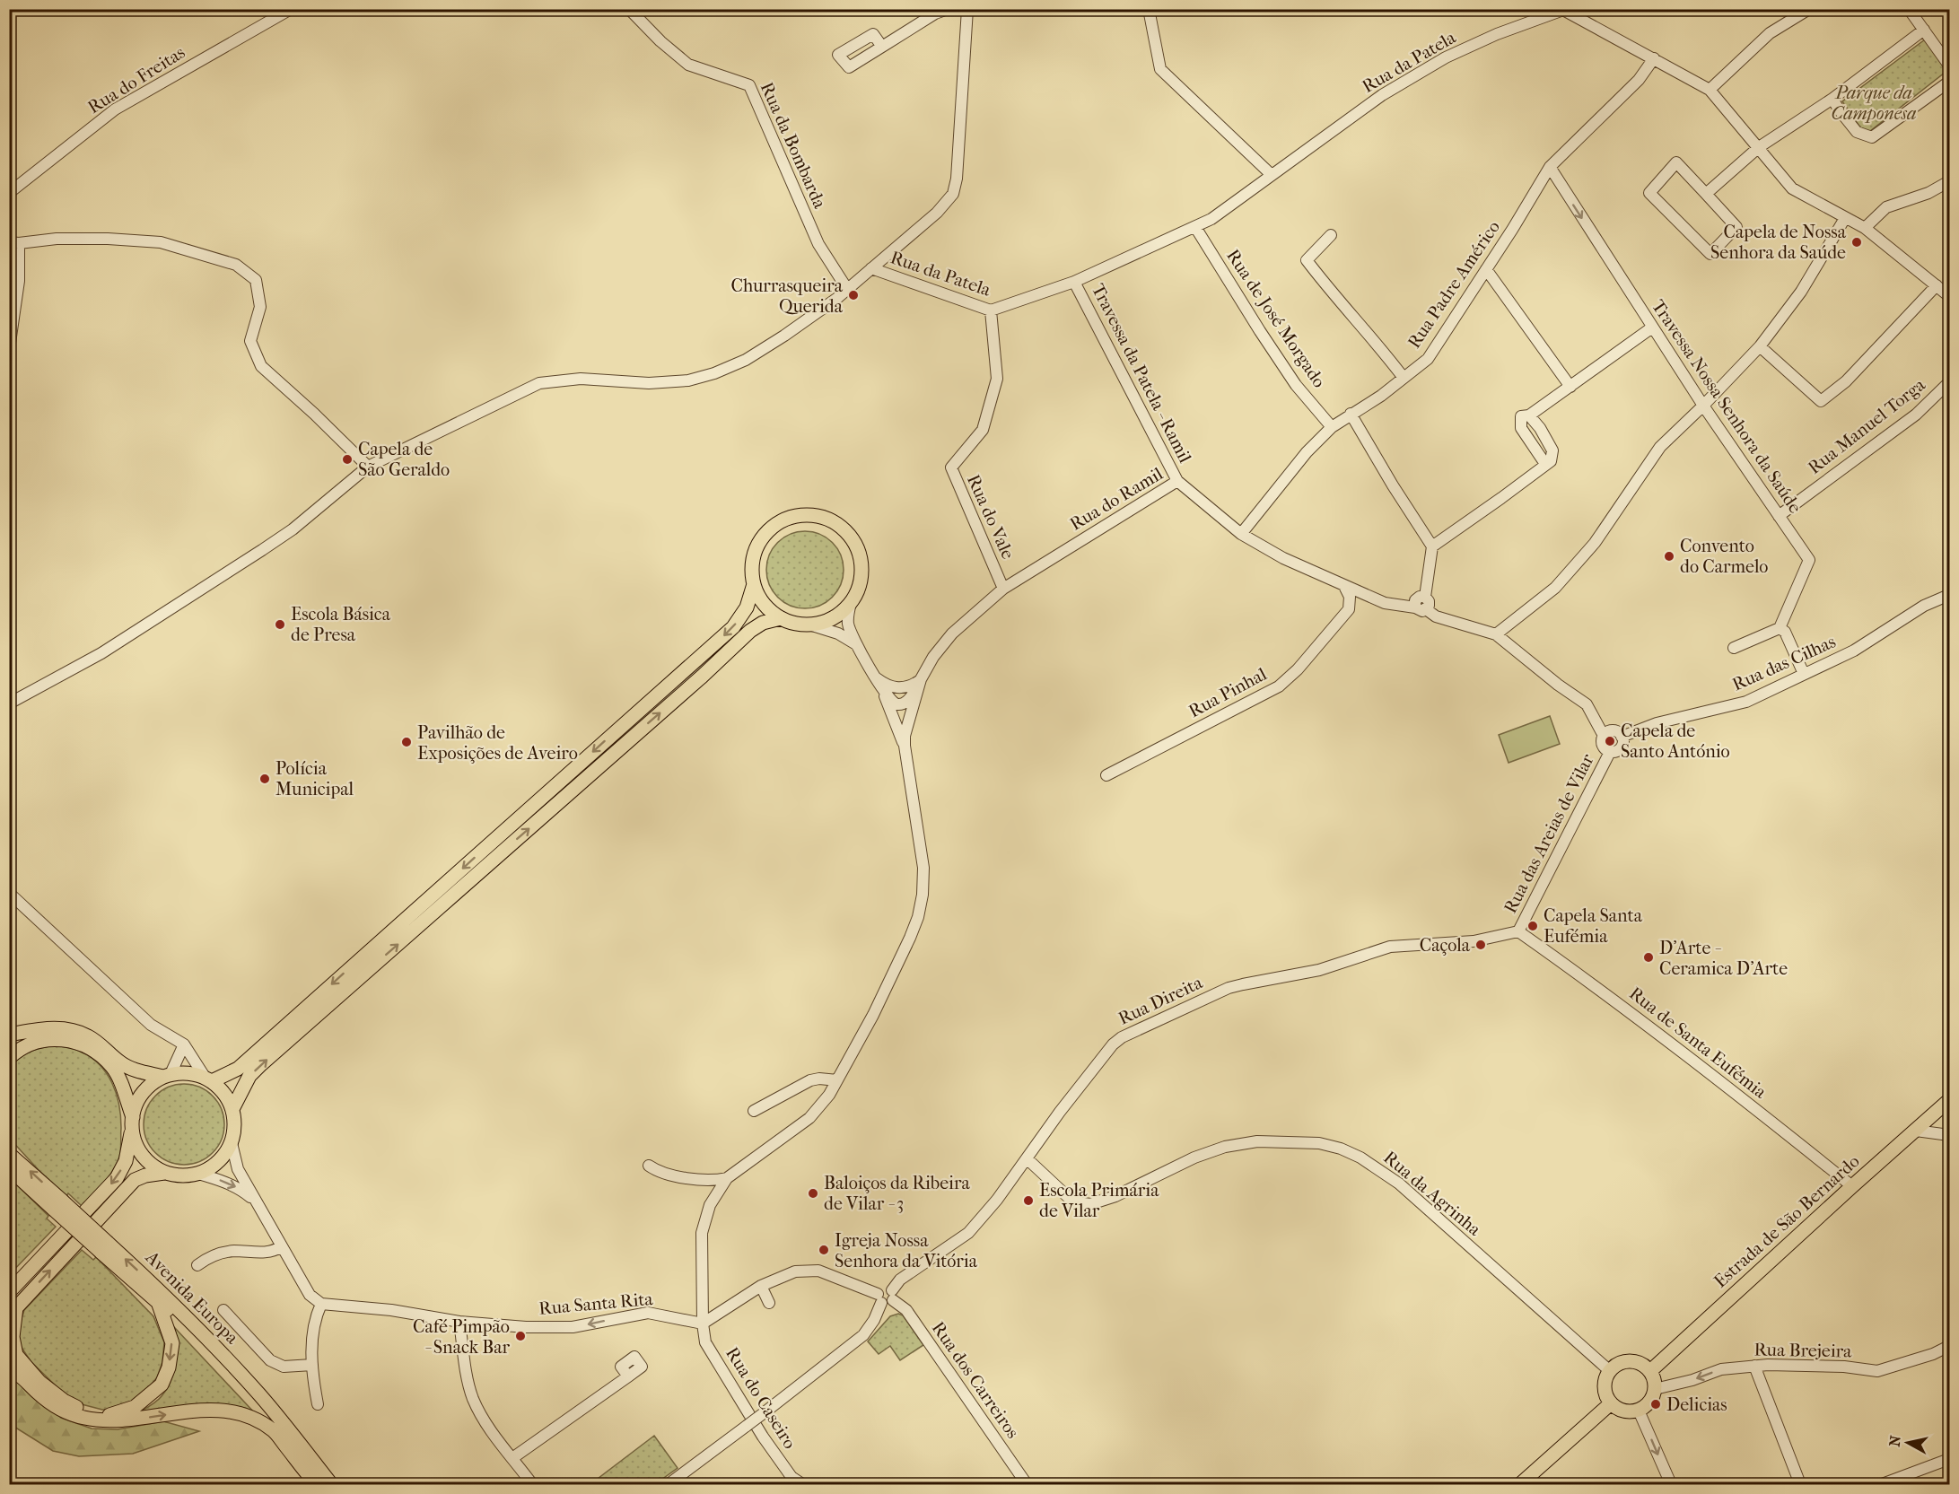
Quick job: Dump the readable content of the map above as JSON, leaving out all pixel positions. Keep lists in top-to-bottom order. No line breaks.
{"streets":{"main road":["Estrada de São Bernardo","Avenida Europa"],"street":["Rua da Patela","Rua do Freitas","Rua da Bombarda","Rua Padre Américo","Rua de José Morgado","Travessa da Patela - Ramil","Travessa Nossa Senhora da Saúde","Rua Manuel Torga","Rua do Ramil","Rua do Vale","Rua das Cilhas","Rua Pinhal","Rua das Areias de Vilar","Rua Direita","Rua de Santa Eufémia","Rua da Agrinha","Rua Santa Rita","Rua Brejeira","Rua dos Carreiros","Rua do Caseiro"]},"crossings":[["Rua da Patela","Rua Padre Américo"],["Rua da Patela","Rua de José Morgado"],["Rua da Patela","Travessa da Patela - Ramil"],["Rua da Patela","Rua do Vale"],["Rua Padre Américo","Rua de José Morgado"],["Rua Padre Américo","Travessa Nossa Senhora da Saúde"],["Rua Padre Américo","Rua do Ramil"],["Rua Padre Américo","Rua das Areias de Vilar"],["Travessa da Patela - Ramil","Rua do Ramil"],["Travessa Nossa Senhora da Saúde","Rua Manuel Torga"],["Rua do Ramil","Rua do Vale"],["Rua do Ramil","Rua das Areias de Vilar"],["Rua das Cilhas","Rua das Areias de Vilar"],["Rua Pinhal","Rua das Areias de Vilar"],["Rua das Areias de Vilar","Rua Direita"],["Rua das Areias de Vilar","Rua de Santa Eufémia"],["Rua Direita","Rua de Santa Eufémia"],["Rua Direita","Rua da Agrinha"],["Rua Direita","Rua dos Carreiros"],["Rua de Santa Eufémia","Estrada de São Bernardo"],["Rua da Agrinha","Estrada de São Bernardo"],["Rua da Agrinha","Rua Brejeira"],["Estrada de São Bernardo","Rua Brejeira"],["Rua Santa Rita","Rua do Caseiro"]],"one_way":["Rua Santa Rita"],"parks":["Parque da Camponesa"],"places":["Capela de Nossa Senhora da Saúde","Churrasqueira Querida","Capela de São Geraldo","Convento do Carmelo","Escola Básica de Presa","Capela de Santo António","Pavilhão de Exposições de Aveiro","Polícia Municipal","Capela Santa Eufémia","Caçola","D'Arte - Ceramica D'Arte","Baloiços da Ribeira de Vilar - 3","Escola Primária de Vilar","Igreja Nossa Senhora da Vitória","Café Pimpão - Snack Bar","Delicias"],"north":"left"}
